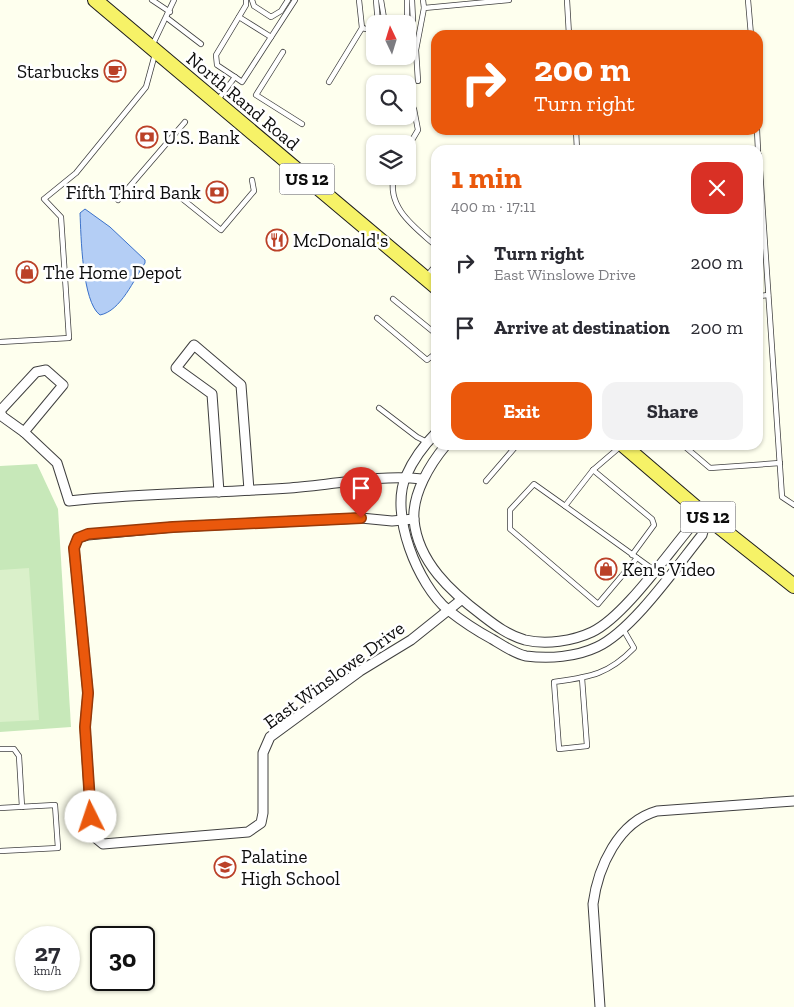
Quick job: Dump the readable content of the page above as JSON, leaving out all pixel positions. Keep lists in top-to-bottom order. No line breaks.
{"streets":{"main road":["North Rand Road","US 12"],"street":["East Winslowe Drive"]},"places":{"cafe":["Starbucks"],"bank":["U.S. Bank","Fifth Third Bank"],"restaurant":["McDonald's"],"shop":["The Home Depot","Ken's Video"],"school or university":["Palatine High School"]},"north":"top","page":{"turn":["200 m","Turn right"],"heading":["1 min","400 m · 17:11"],"list":[{"name":"Turn right","note":"East Winslowe Drive","value":"200 m"},{"name":"Arrive at destination","value":"200 m"}],"buttons":["Exit","Share"],"speed":"27 km/h","limit":"30"}}
